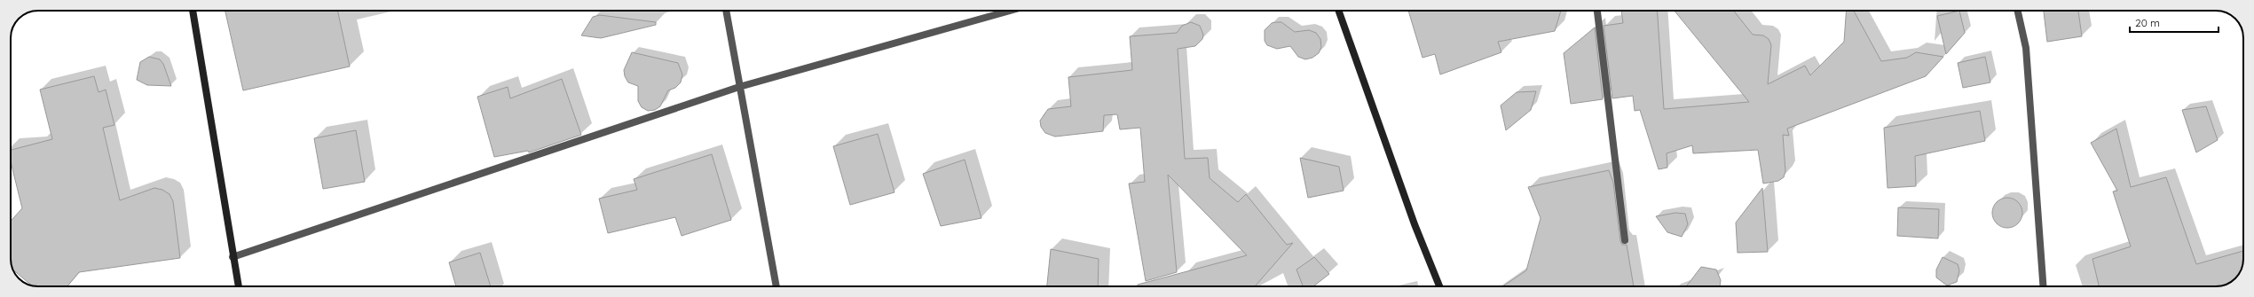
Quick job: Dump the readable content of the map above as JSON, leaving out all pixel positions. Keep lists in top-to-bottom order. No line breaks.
{"scale_bar":"20 m"}
